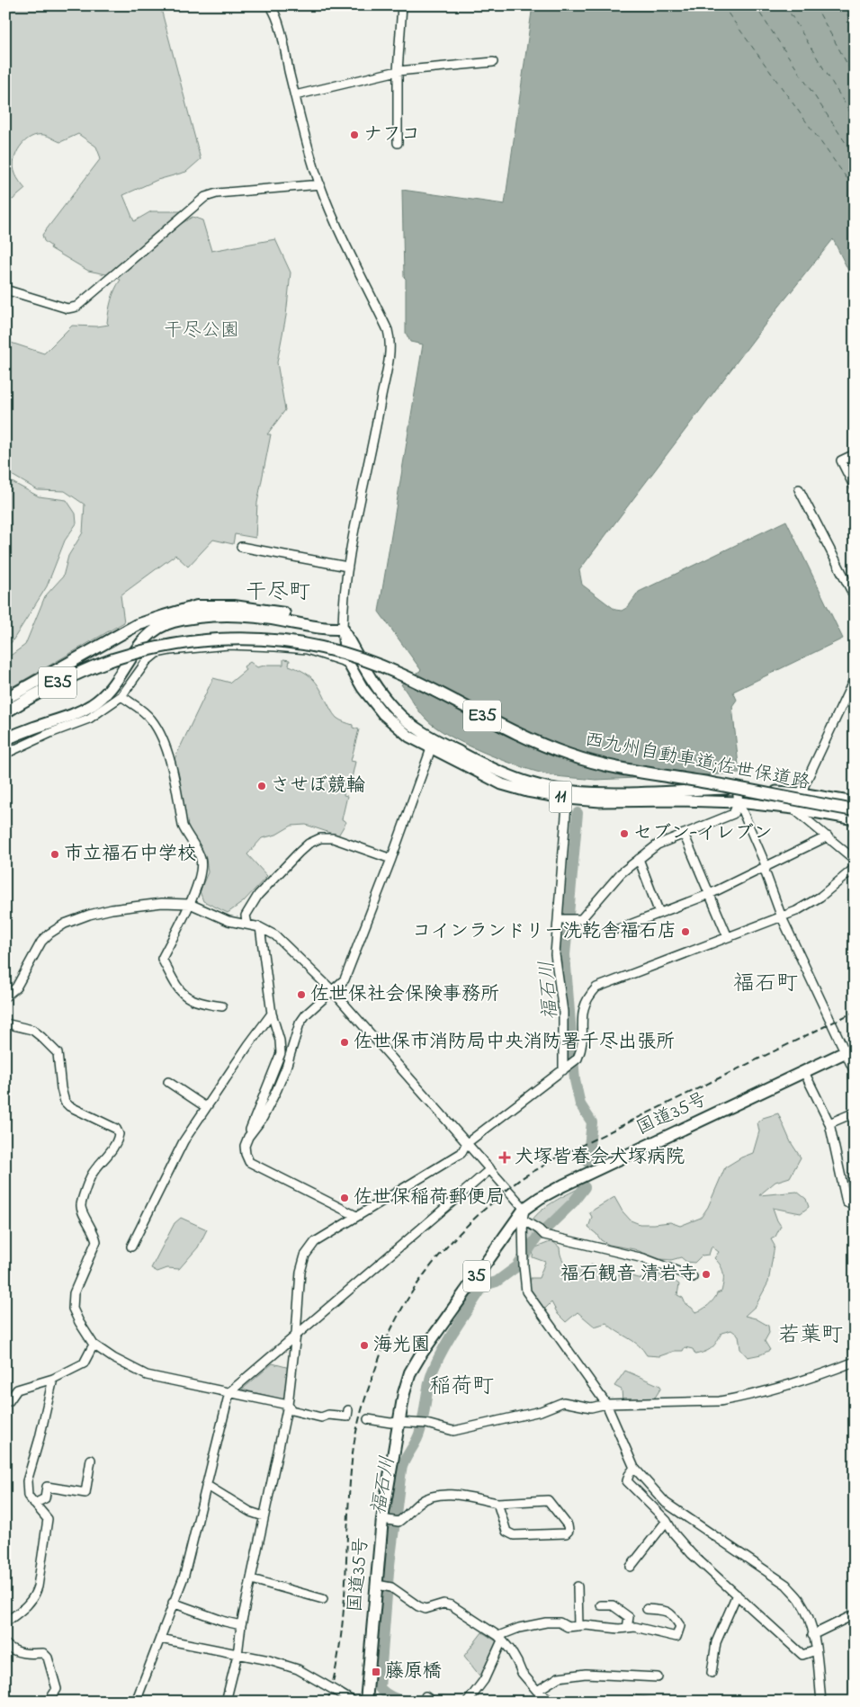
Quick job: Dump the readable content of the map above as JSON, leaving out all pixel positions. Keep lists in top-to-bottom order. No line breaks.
{"streets":{"highway":["E35","西九州自動車道;佐世保道路","国道35号","35"],"main road":["11"]},"districts":["干尽町","福石町","若葉町","稲荷町"],"water":["福石川"],"parks":["干尽公園"],"places":{"other":["ナフコ","させぼ競輪","セブン-イレブン","市立福石中学校","コインランドリー洗乾舎福石店","佐世保社会保険事務所","佐世保市消防局中央消防署千尽出張所","佐世保稲荷郵便局","福石観音 清岩寺","海光園"],"health":["犬塚皆春会犬塚病院"],"transit":["藤原橋"]}}
